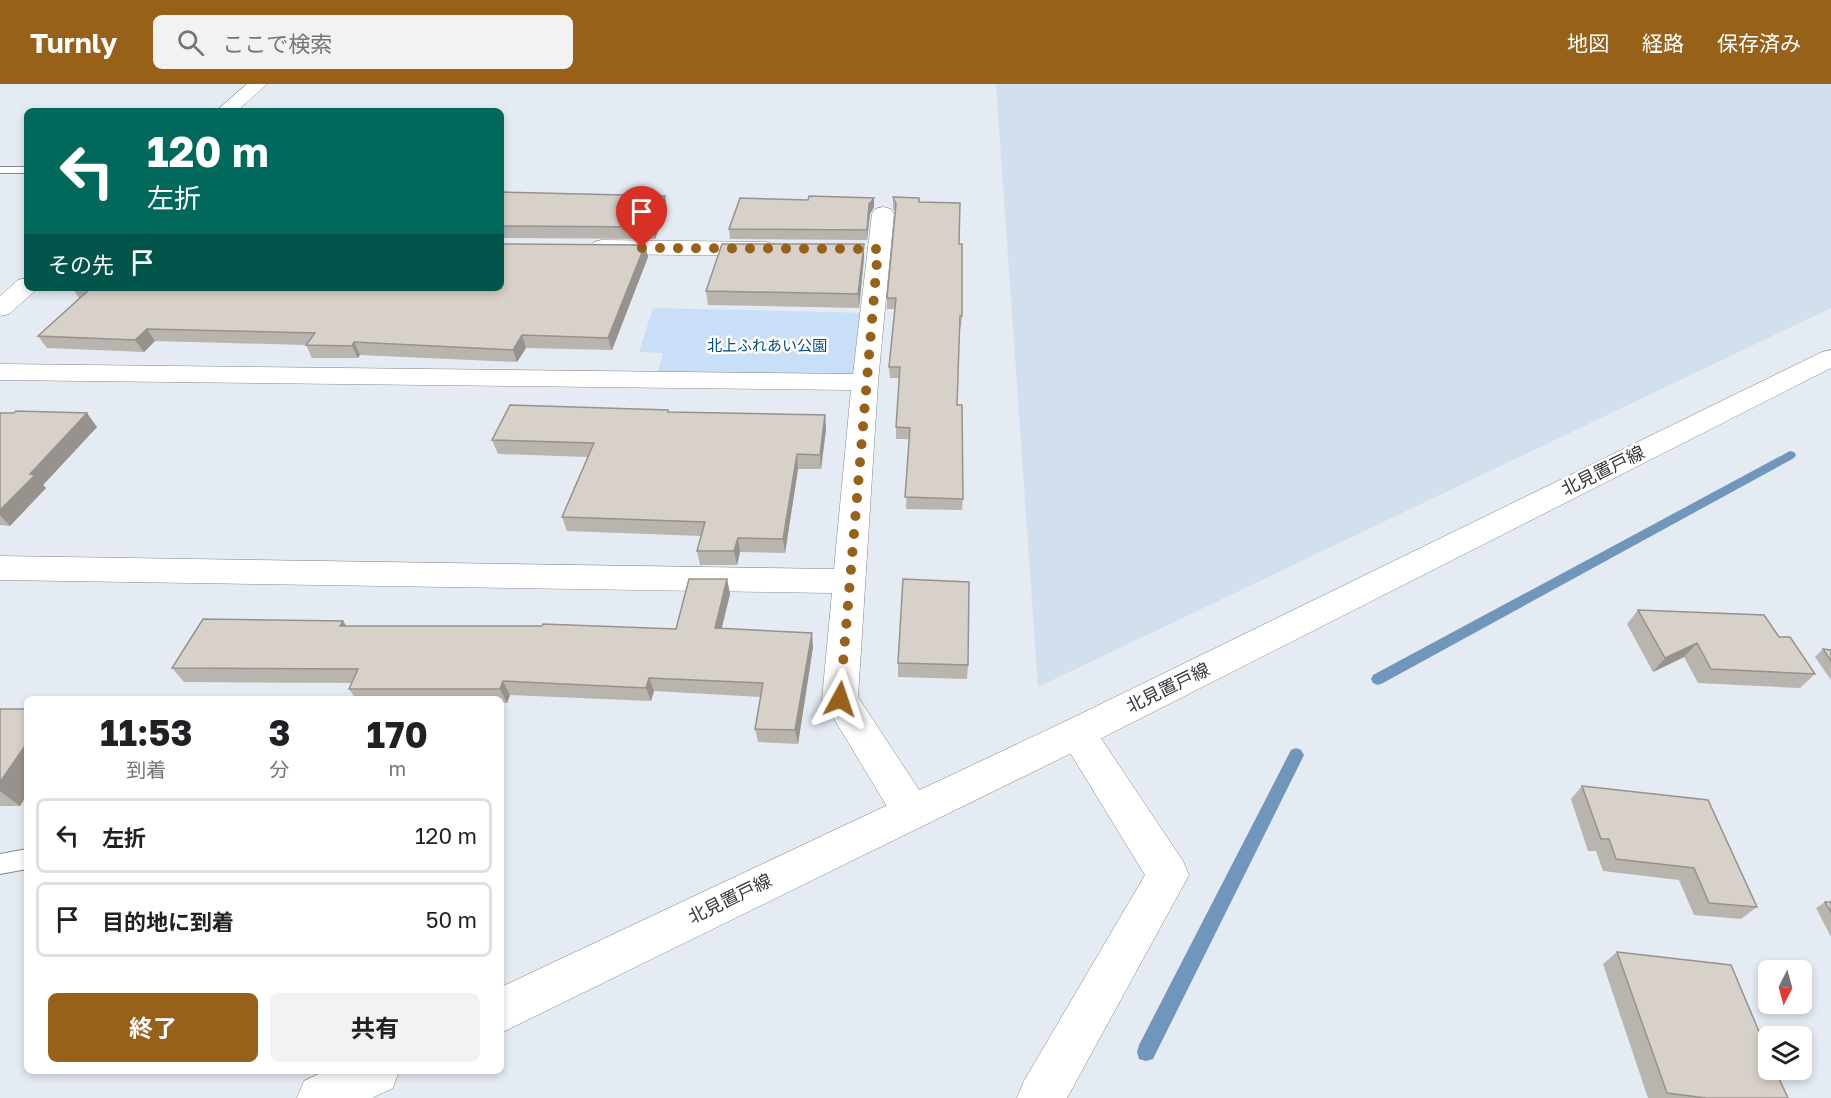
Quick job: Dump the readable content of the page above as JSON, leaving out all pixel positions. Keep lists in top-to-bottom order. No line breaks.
{"streets":{"street":["北見置戸線"]},"parks":["北上ふれあい公園"],"north":"bottom","page":{"header":"Turnly","search":"ここで検索","nav":["地図","経路","保存済み"],"turn":["120 m","左折"],"then":"その先","eta":["11:53","到着","3","分","170","m"],"list":[{"name":"左折","value":"120 m"},{"name":"目的地に到着","value":"50 m"}],"buttons":["終了","共有"]}}
